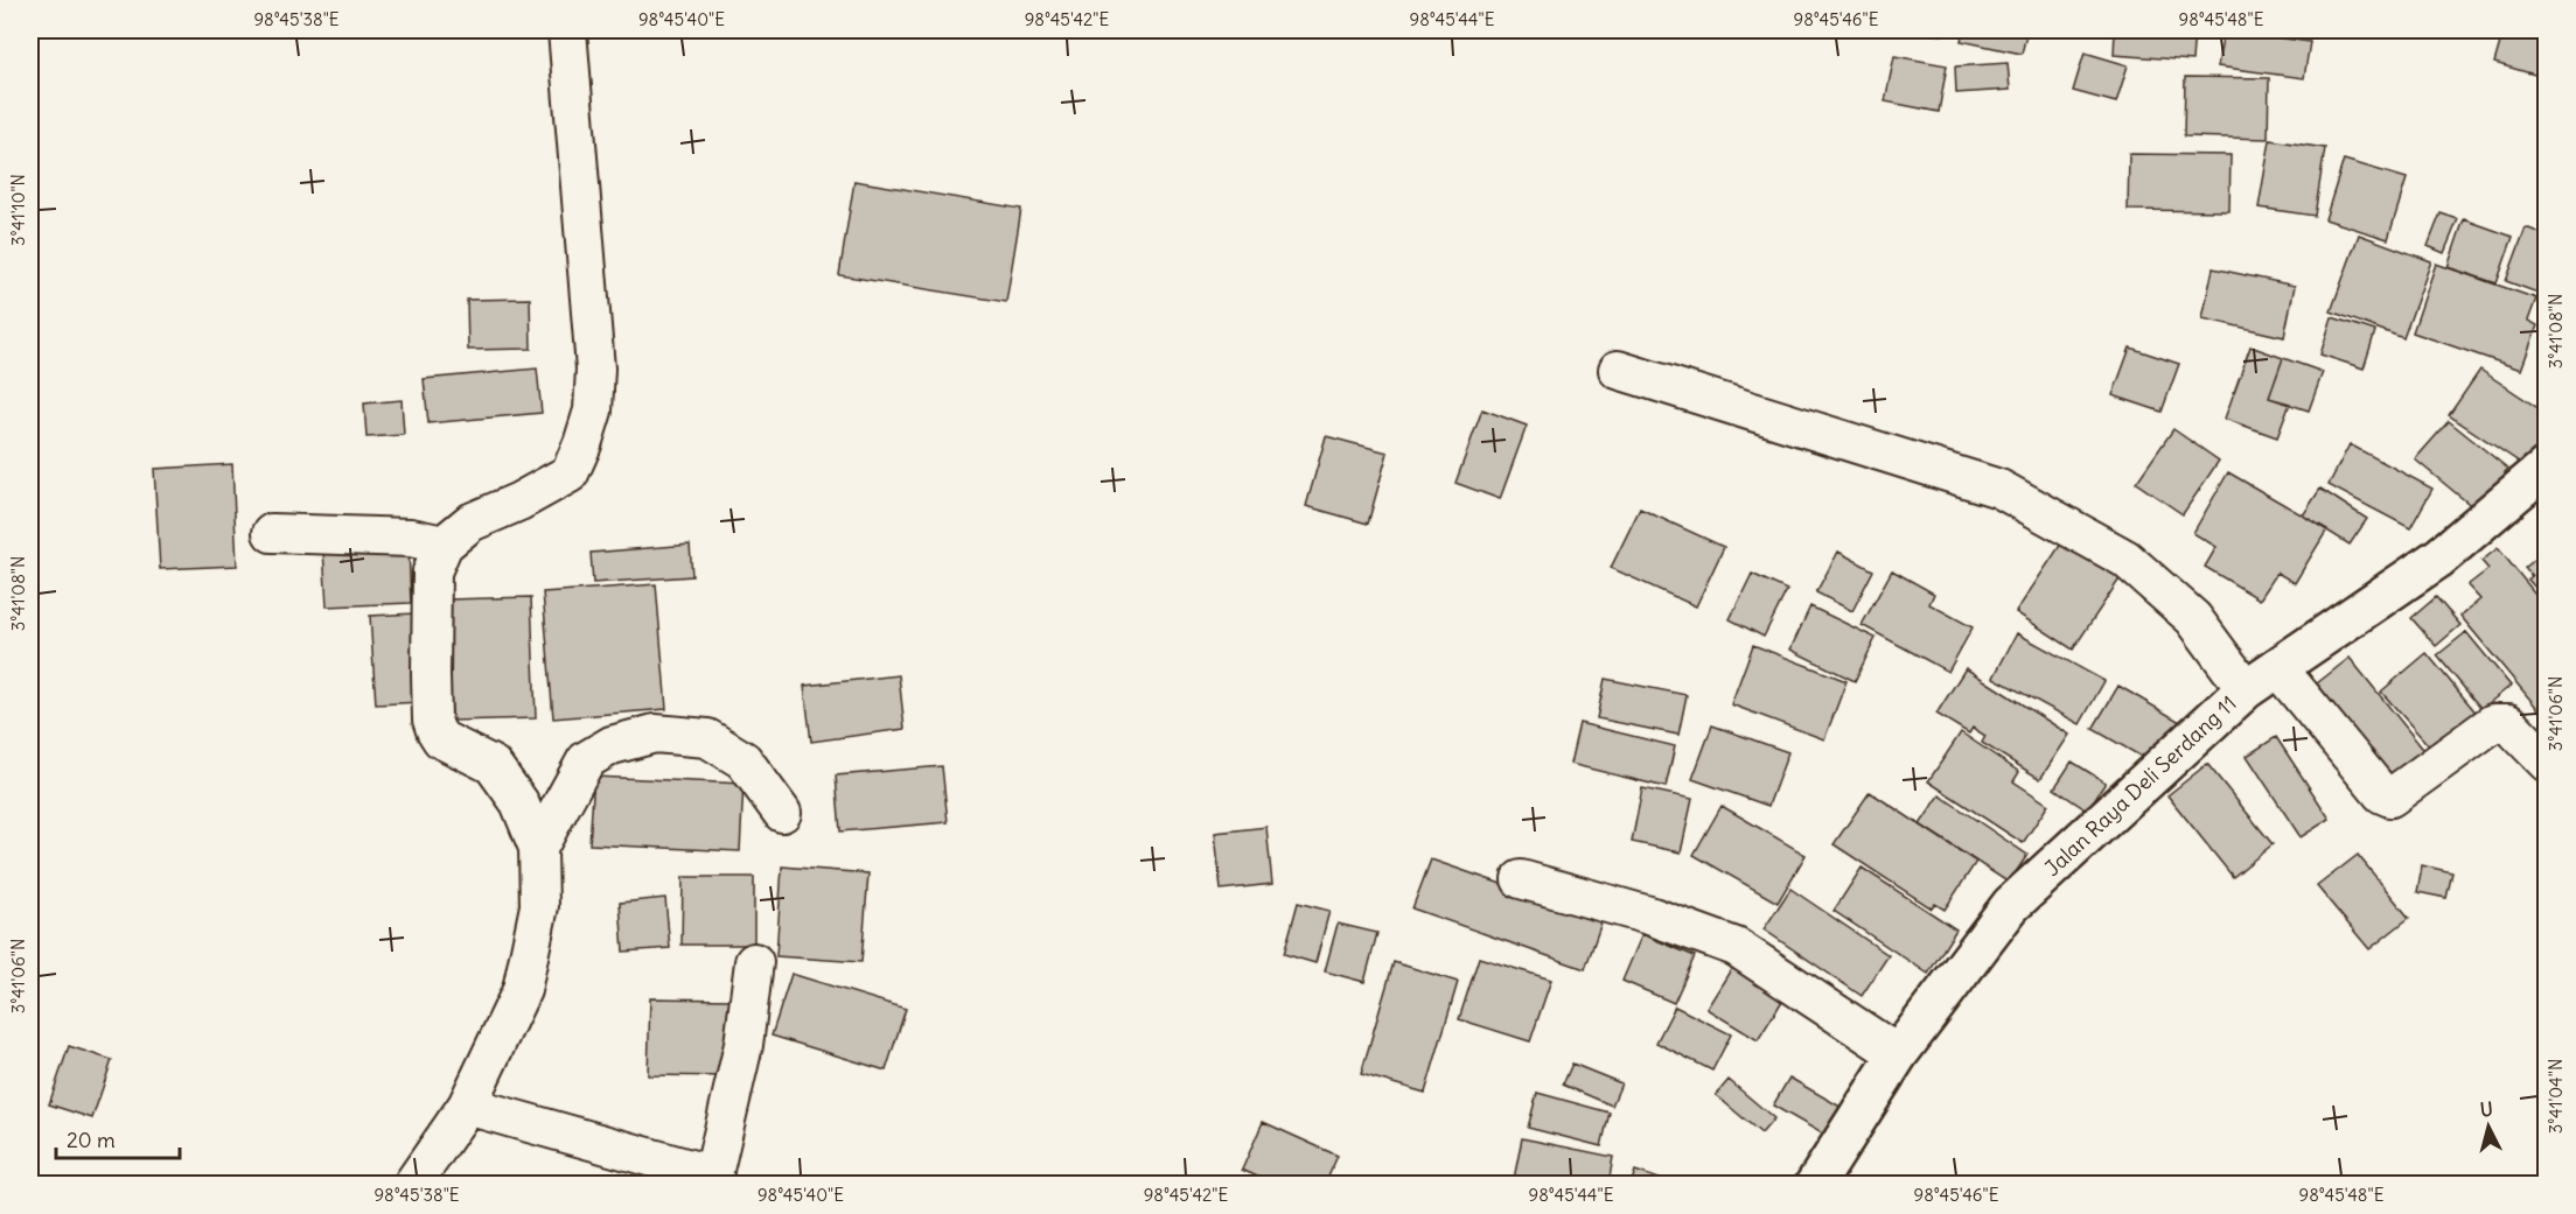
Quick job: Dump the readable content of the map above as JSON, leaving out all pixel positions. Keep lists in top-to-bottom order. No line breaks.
{"streets":{"street":["Jalan Raya Deli Serdang 11"]},"scale_bar":"20 m","north":"top","coordinates":["98°45'38\"E","98°45'40\"E","98°45'42\"E","98°45'44\"E","98°45'46\"E","98°45'48\"E","3°41'10\"N","3°41'08\"N","3°41'06\"N","3°41'04\"N"]}
